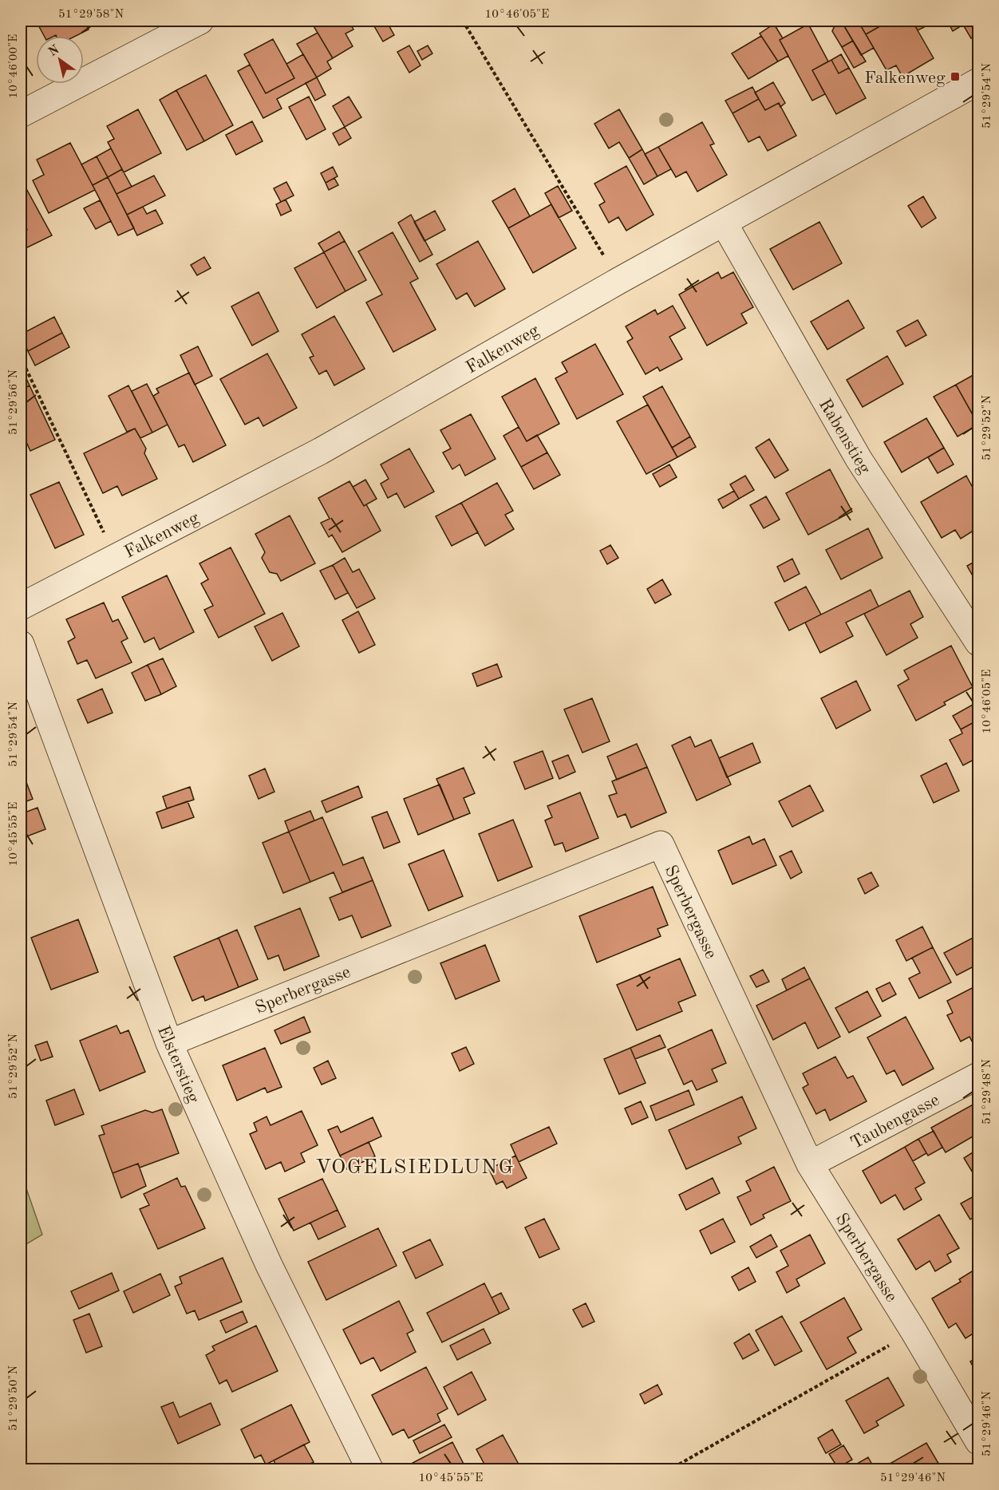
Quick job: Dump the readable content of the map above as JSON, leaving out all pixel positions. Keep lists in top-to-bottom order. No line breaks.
{"streets":{"street":["Falkenweg","Rabenstieg","Sperbergasse","Elsterstieg","Taubengasse"]},"crossings":[["Falkenweg","Rabenstieg"],["Sperbergasse","Elsterstieg"],["Sperbergasse","Taubengasse"]],"districts":["VOGELSIEDLUNG"],"places":{"transit":["Falkenweg"]},"north":"top left","coordinates":["51°29'58\"N","10°46'05\"E","10°46'00\"E","51°29'54\"N","51°29'56\"N","51°29'52\"N","10°45'55\"E","51°29'48\"N","51°29'50\"N","51°29'46\"N"]}
